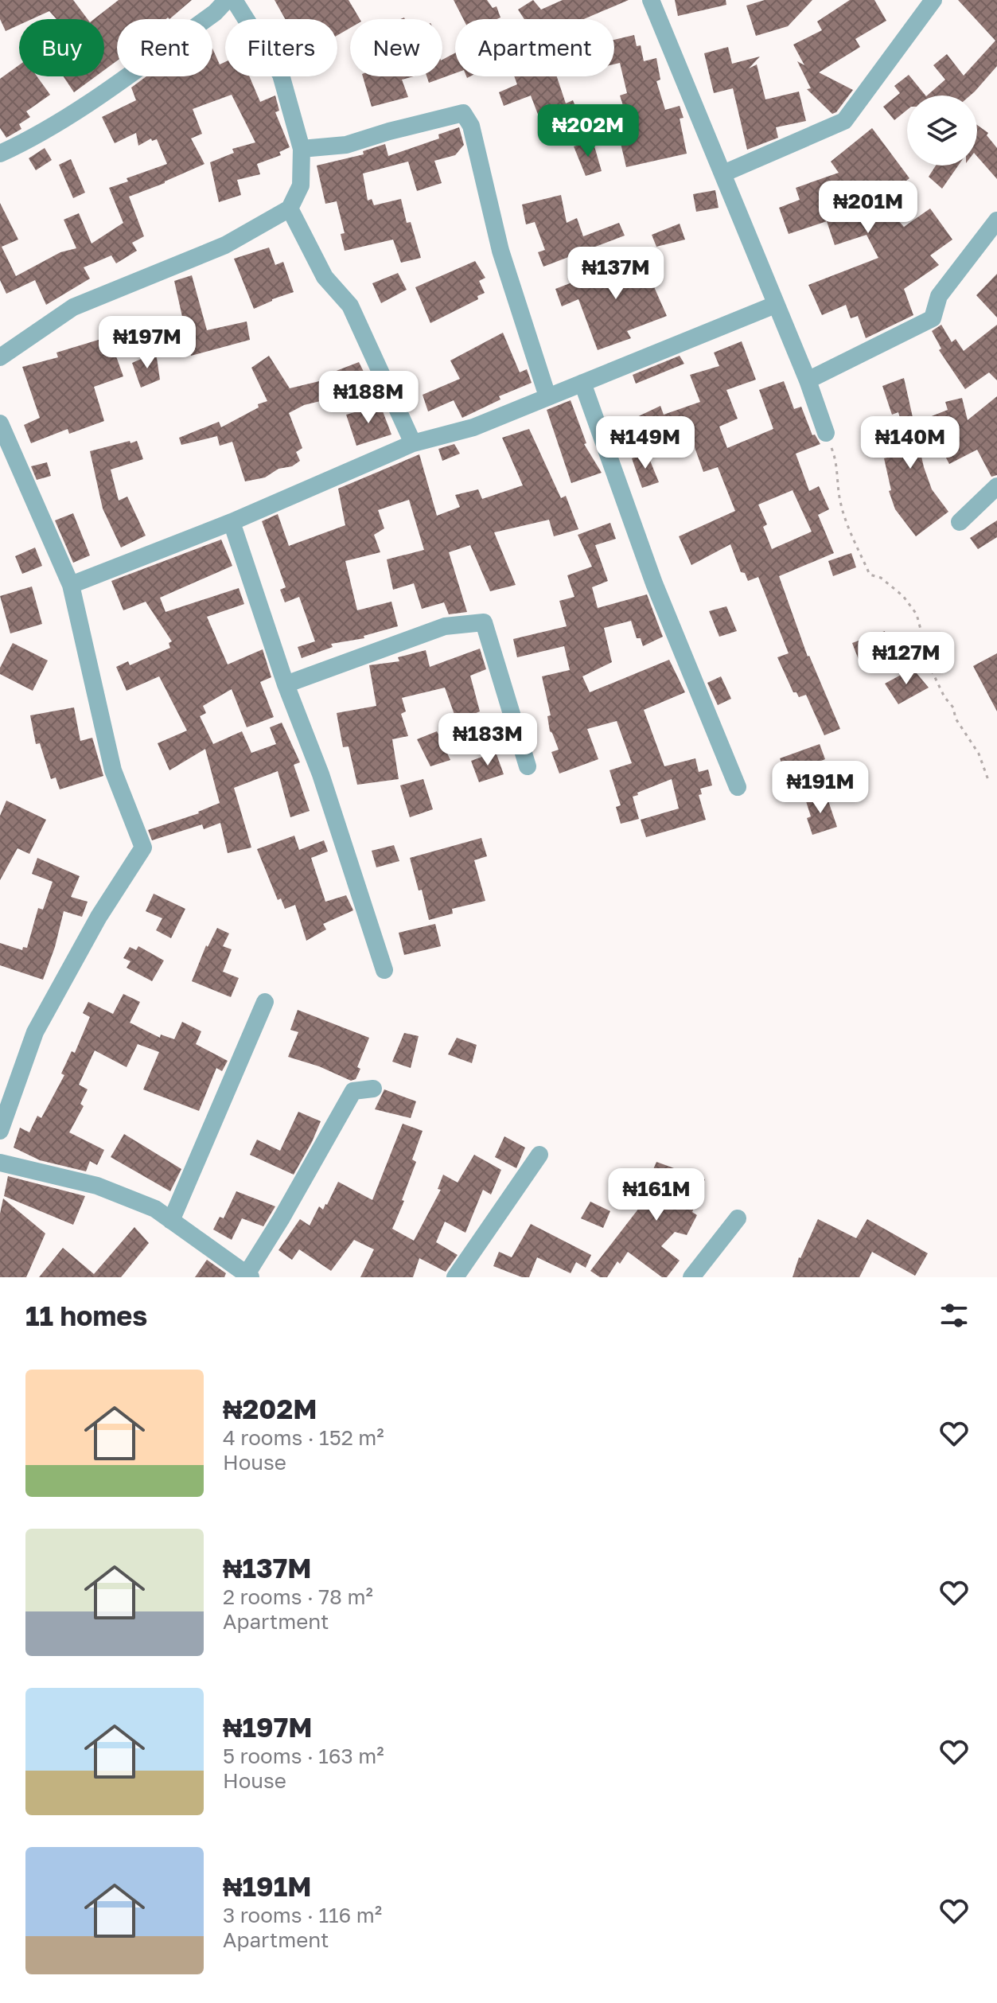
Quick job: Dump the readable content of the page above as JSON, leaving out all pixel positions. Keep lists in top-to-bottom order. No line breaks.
{"page":{"chip":["Buy","Rent","Filters","New","Apartment"],"price":["₦202M","₦201M","₦137M","₦197M","₦188M","₦149M","₦140M","₦127M","₦183M","₦191M","₦161M"],"heading":"11 homes","list":[{"name":"₦202M","note":"4 rooms · 152 m² · House"},{"name":"₦137M","note":"2 rooms · 78 m² · Apartment"},{"name":"₦197M","note":"5 rooms · 163 m² · House"},{"name":"₦191M","note":"3 rooms · 116 m² · Apartment"}]}}
